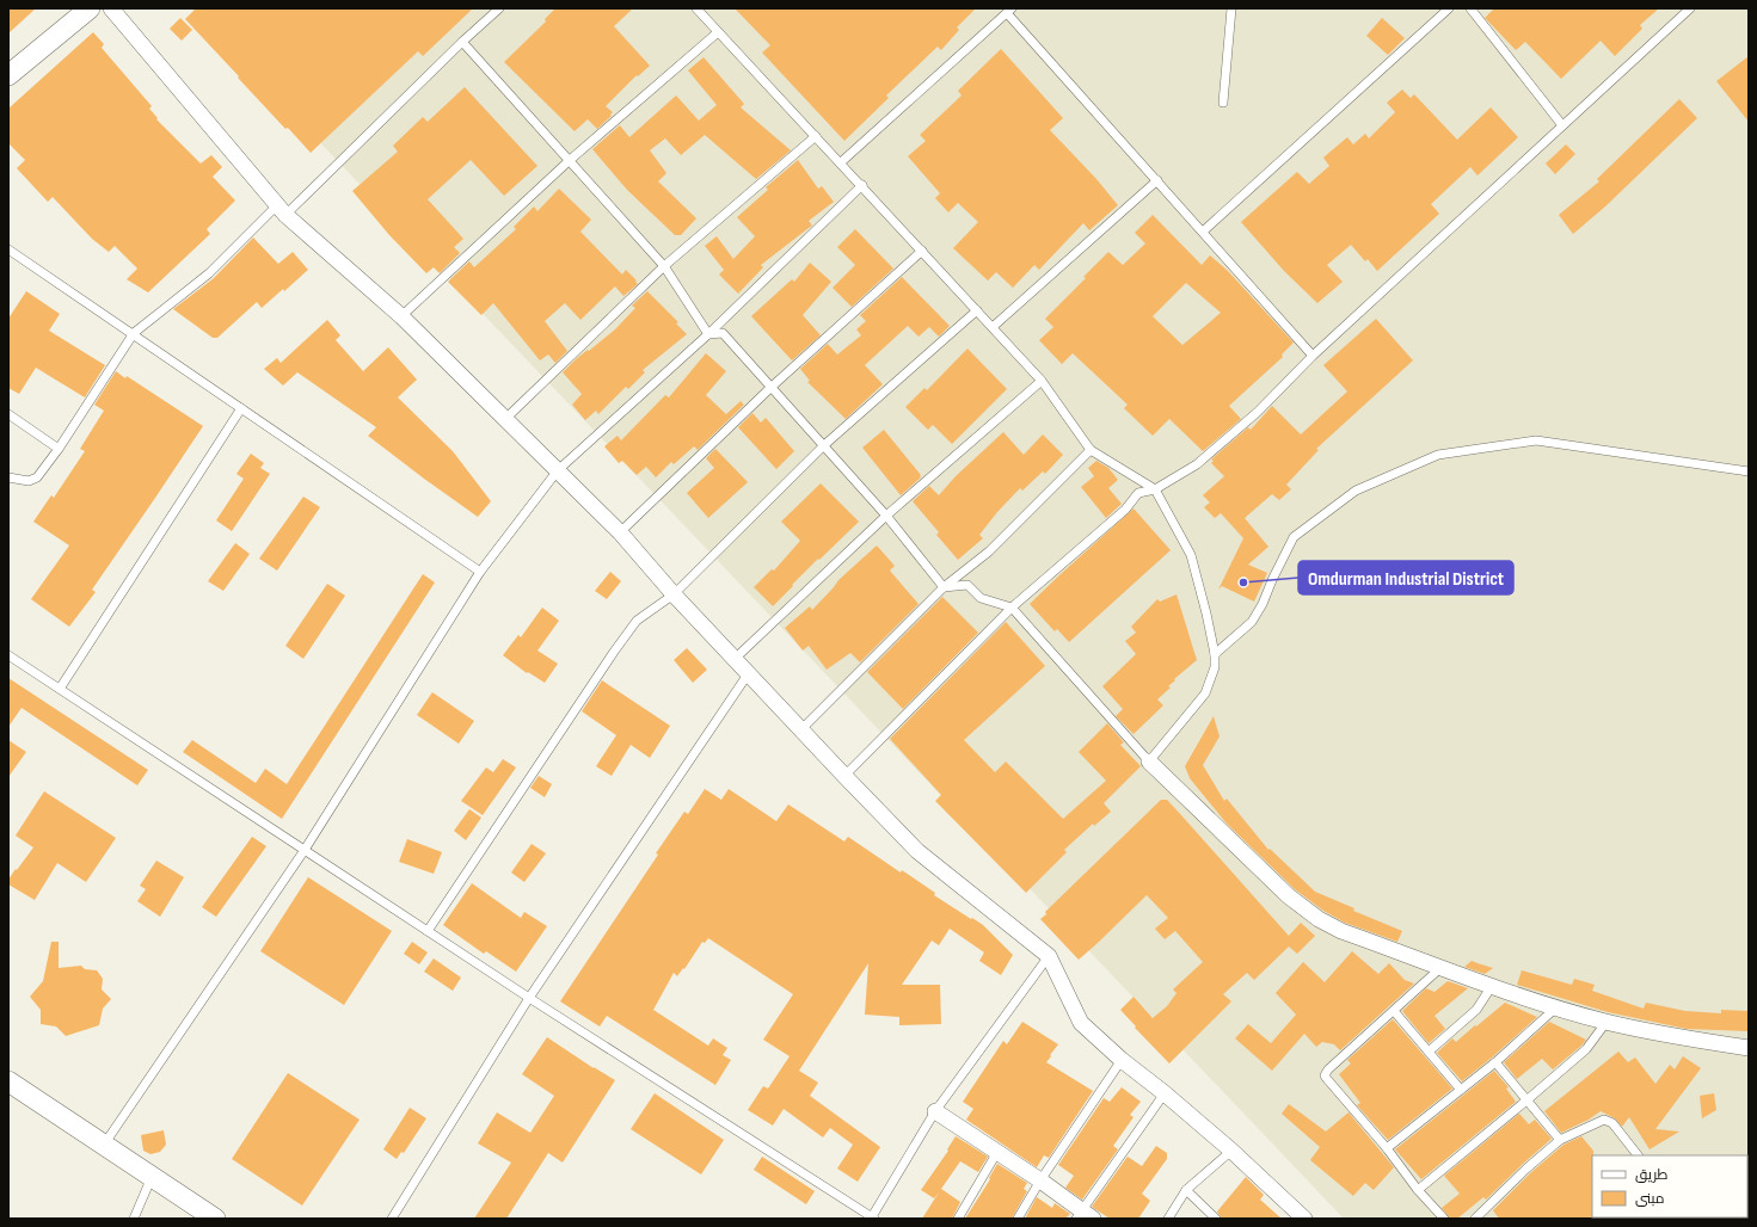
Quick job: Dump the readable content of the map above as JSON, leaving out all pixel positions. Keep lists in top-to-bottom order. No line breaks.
{"places":["Omdurman Industrial District"],"legend":["طريق","مبنى"]}
